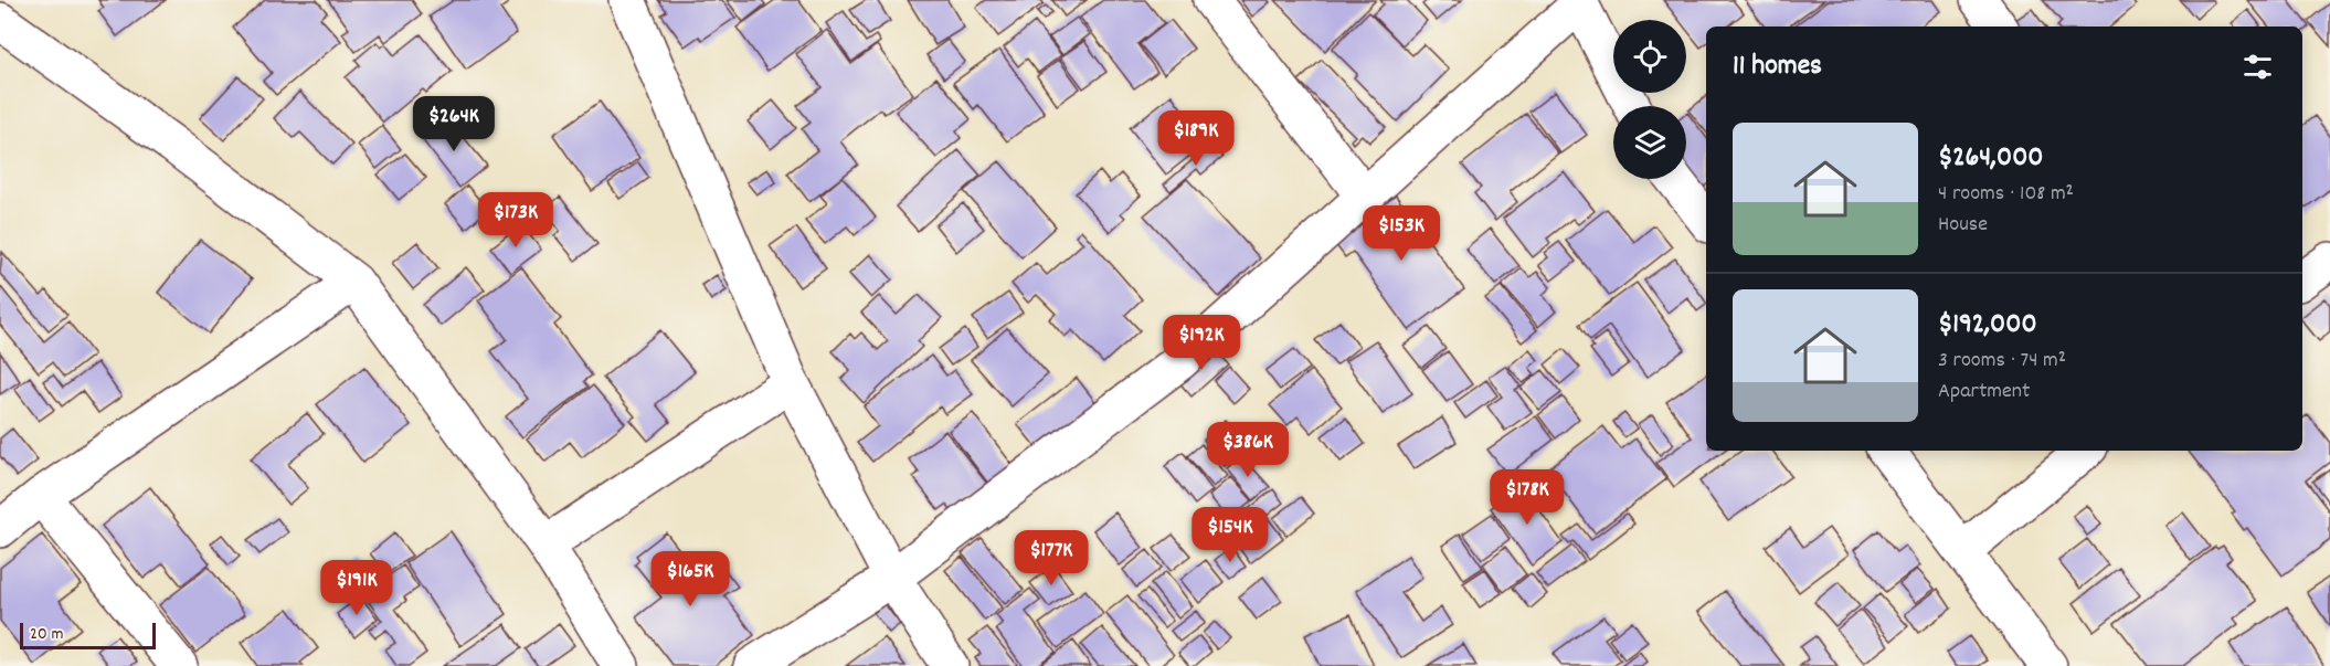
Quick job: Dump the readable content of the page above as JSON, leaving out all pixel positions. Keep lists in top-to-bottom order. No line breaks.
{"scale_bar":"20 m","page":{"heading":"11 homes","price":["$264K","$189K","$173K","$153K","$192K","$386K","$178K","$154K","$177K","$165K","$191K"],"list":[{"name":"$264,000","note":"4 rooms · 108 m² · House"},{"name":"$192,000","note":"3 rooms · 74 m² · Apartment"}],"scale":"20 m"}}
